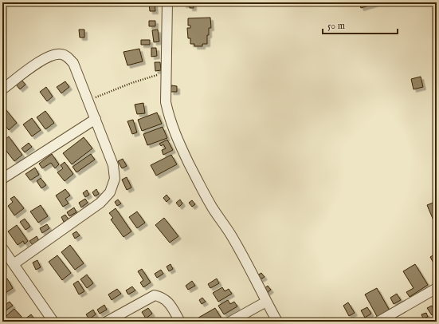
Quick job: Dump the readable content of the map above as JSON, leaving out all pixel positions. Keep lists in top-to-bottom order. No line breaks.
{"scale_bar":"50 m"}
